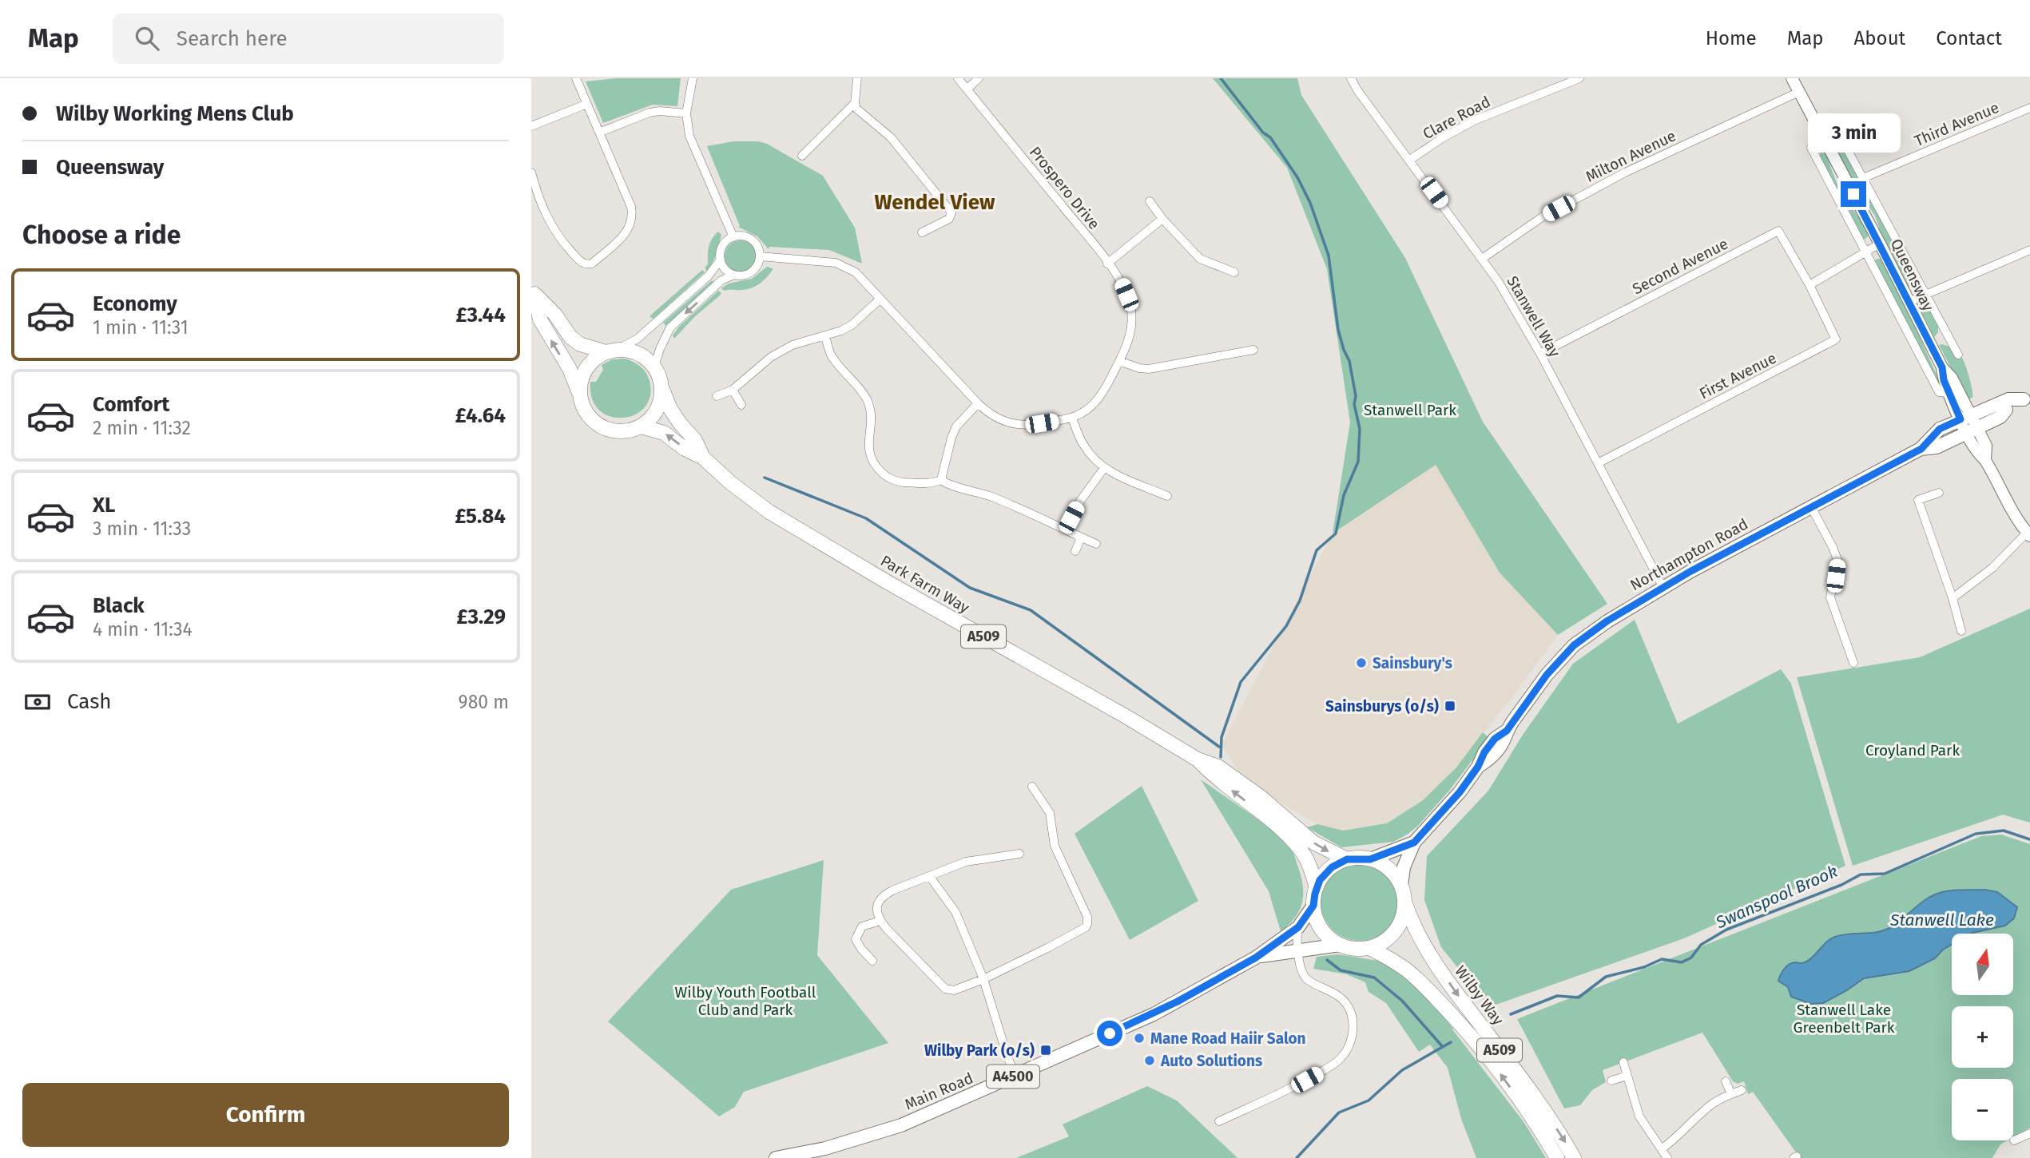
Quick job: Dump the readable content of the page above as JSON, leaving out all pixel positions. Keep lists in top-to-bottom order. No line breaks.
{"streets":{"highway":["Park Farm Way","A509","Wilby Way"],"main road":["Northampton Road","A4500","Main Road"],"street":["Clare Road","Third Avenue","Milton Avenue","Prospero Drive","Second Avenue","Queensway","Stanwell Way","First Avenue"]},"crossings":[["Clare Road","Stanwell Way"],["Milton Avenue","Queensway"],["Milton Avenue","Stanwell Way"],["Second Avenue","Stanwell Way"],["Second Avenue","First Avenue"],["Queensway","Northampton Road"],["Stanwell Way","First Avenue"],["Stanwell Way","Northampton Road"],["Northampton Road","Park Farm Way"],["Northampton Road","Wilby Way"],["Northampton Road","Main Road"],["Park Farm Way","Wilby Way"],["Park Farm Way","Main Road"],["Wilby Way","Main Road"]],"districts":["Wendel View"],"water":["Swanspool Brook","Stanwell Lake"],"parks":["Stanwell Park","Croyland Park","Wilby Youth Football Club and Park","Stanwell Lake Greenbelt Park"],"places":{"other":["Sainsbury's","Mane Road Haiir Salon","Auto Solutions"],"transit":["Sainsburys (o/s)","Wilby Park (o/s)"]},"north":"top","page":{"header":"Map","search":"Search here","nav":["Home","Map","About","Contact"],"banner":["Wilby Working Mens Club","Queensway"],"bubble":"3 min","heading":"Choose a ride","list":[{"name":"Economy","note":"1 min · 11:31","value":"£3.44"},{"name":"Comfort","note":"2 min · 11:32","value":"£4.64"},{"name":"XL","note":"3 min · 11:33","value":"£5.84"},{"name":"Black","note":"4 min · 11:34","value":"£3.29"}],"pay":["Cash","980 m"],"map_buttons":["+","−"],"buttons":"Confirm"}}
